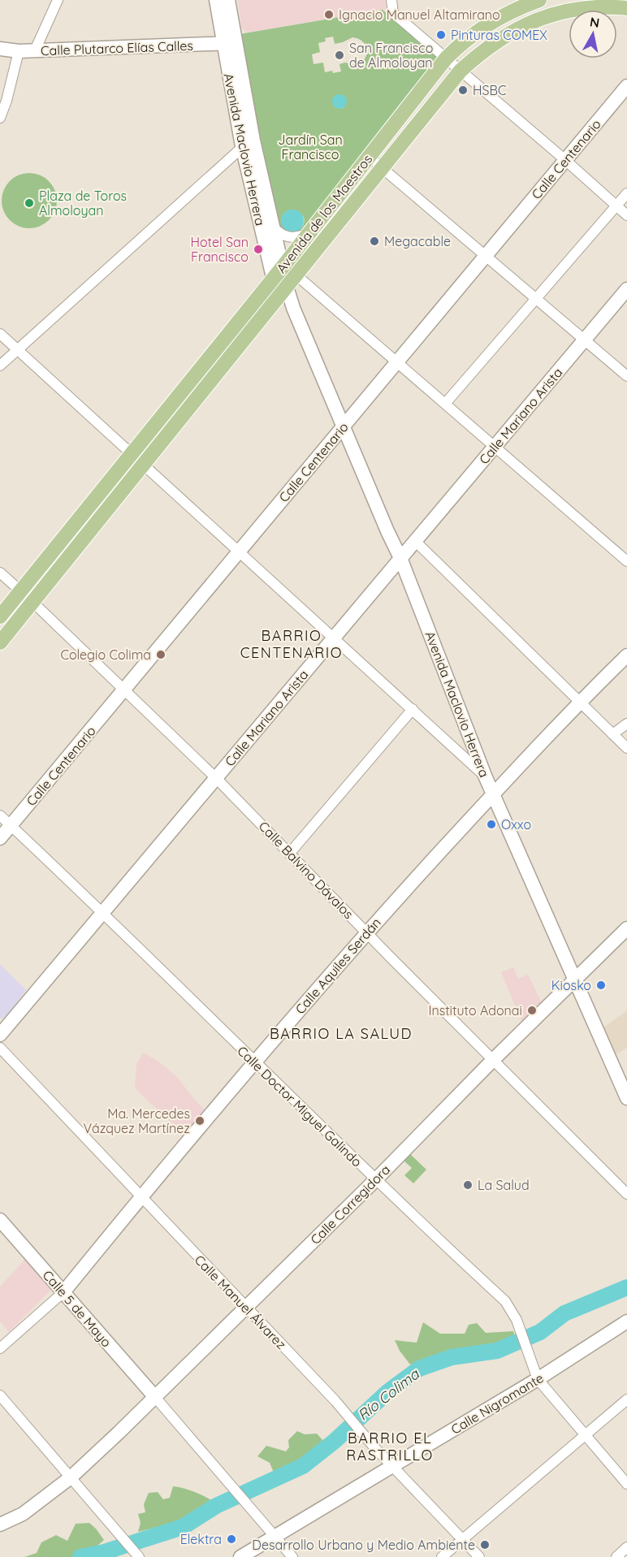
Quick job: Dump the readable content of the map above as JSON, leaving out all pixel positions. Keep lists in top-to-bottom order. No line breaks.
{"streets":{"main road":["Avenida de los Maestros"],"street":["Calle Plutarco Elías Calles","Avenida Maclovio Herrera","Calle Centenario","Calle Mariano Arista","Calle Balvino Dávalos","Calle Aquiles Serdán","Calle Doctor Miguel Galindo","Calle Corregidora","Calle Manuel Álvarez","Calle 5 de Mayo","Calle Nigromante"]},"crossings":[["Calle Plutarco Elías Calles","Avenida Maclovio Herrera"],["Avenida Maclovio Herrera","Calle Centenario"],["Avenida Maclovio Herrera","Avenida de los Maestros"],["Avenida Maclovio Herrera","Calle Mariano Arista"],["Avenida Maclovio Herrera","Calle Aquiles Serdán"],["Avenida Maclovio Herrera","Calle Corregidora"],["Calle Centenario","Calle Balvino Dávalos"],["Calle Centenario","Calle Doctor Miguel Galindo"],["Avenida de los Maestros","Calle Balvino Dávalos"],["Calle Mariano Arista","Calle Balvino Dávalos"],["Calle Mariano Arista","Calle Doctor Miguel Galindo"],["Calle Balvino Dávalos","Calle Aquiles Serdán"],["Calle Balvino Dávalos","Calle Corregidora"],["Calle Aquiles Serdán","Calle Doctor Miguel Galindo"],["Calle Aquiles Serdán","Calle Manuel Álvarez"],["Calle Aquiles Serdán","Calle 5 de Mayo"],["Calle Doctor Miguel Galindo","Calle Corregidora"],["Calle Doctor Miguel Galindo","Calle Nigromante"],["Calle Corregidora","Calle Manuel Álvarez"],["Calle Corregidora","Calle 5 de Mayo"],["Calle Manuel Álvarez","Calle Nigromante"]],"districts":["BARRIO CENTENARIO","BARRIO LA SALUD","BARRIO EL RASTRILLO"],"water":["Río Colima"],"parks":["Jardín San Francisco"],"places":["Ignacio Manuel Altamirano","Pinturas COMEX","San Francisco de Almoloyan","HSBC","Plaza de Toros Almoloyan","Megacable","Hotel San Francisco","Colegio Colima","Oxxo","Kiosko","Instituto Adonai","Ma. Mercedes Vázquez Martínez","La Salud","Elektra","Desarrollo Urbano y Medio Ambiente"],"north":"top"}
